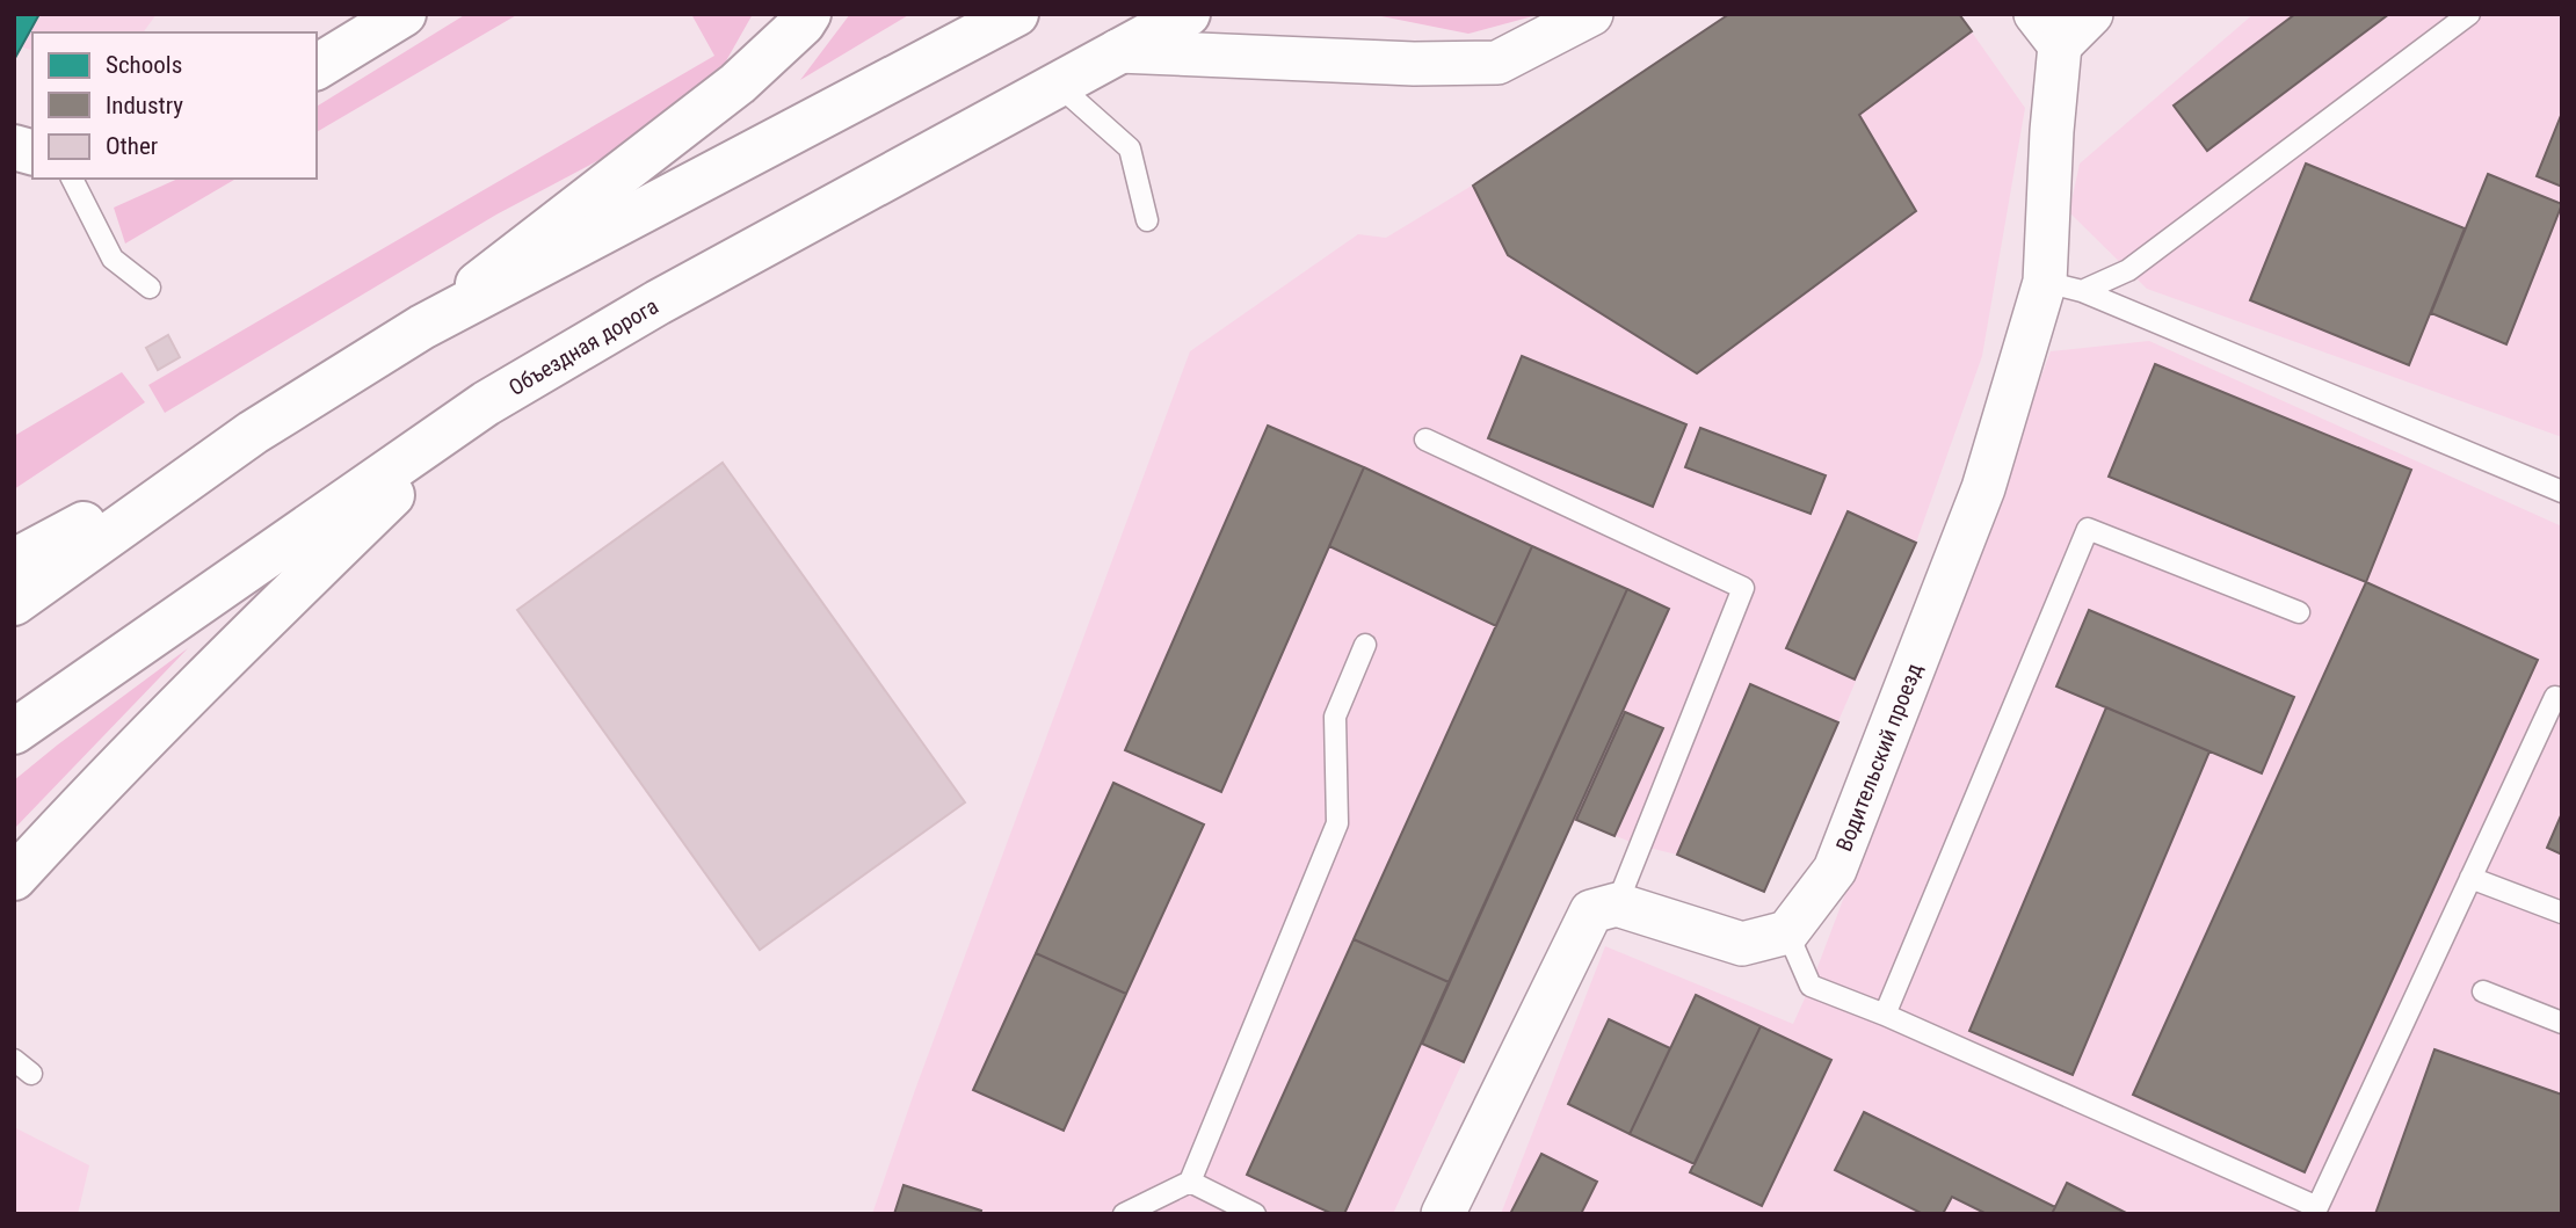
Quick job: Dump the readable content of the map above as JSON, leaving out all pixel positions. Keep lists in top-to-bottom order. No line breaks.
{"streets":{"main road":["Объездная дорога"],"street":["Водительский проезд"]},"legend":["Schools","Industry","Other"]}
